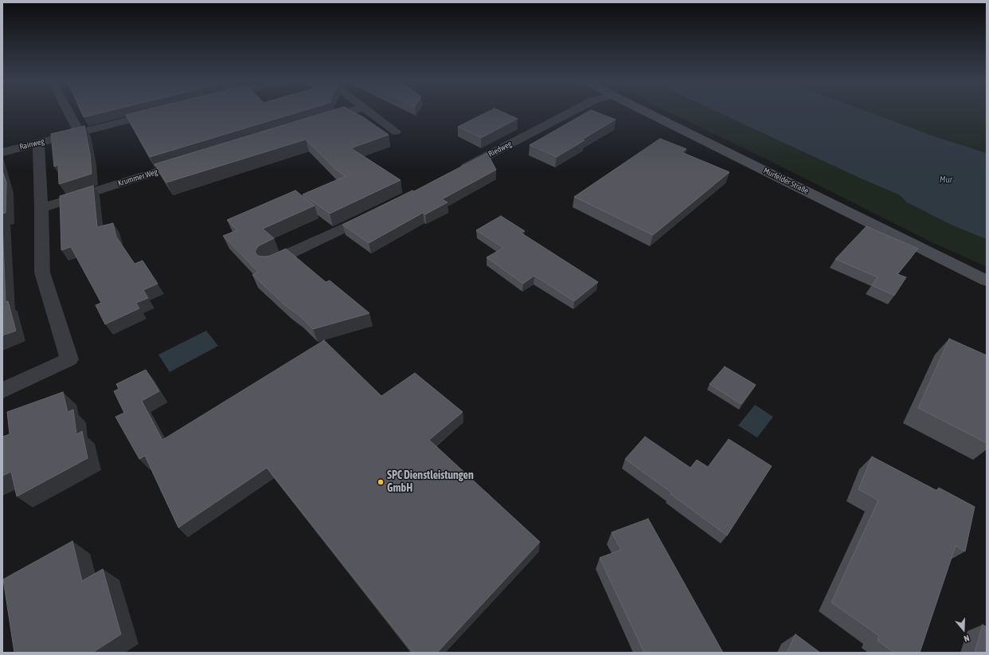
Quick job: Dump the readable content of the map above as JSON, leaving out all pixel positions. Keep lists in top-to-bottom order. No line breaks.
{"streets":{"street":["Rainweg","Riedweg","Krummer Weg","Murfelder Straße"]},"water":["Mur"],"places":["SPC Dienstleistungen GmbH"],"north":"bottom"}
